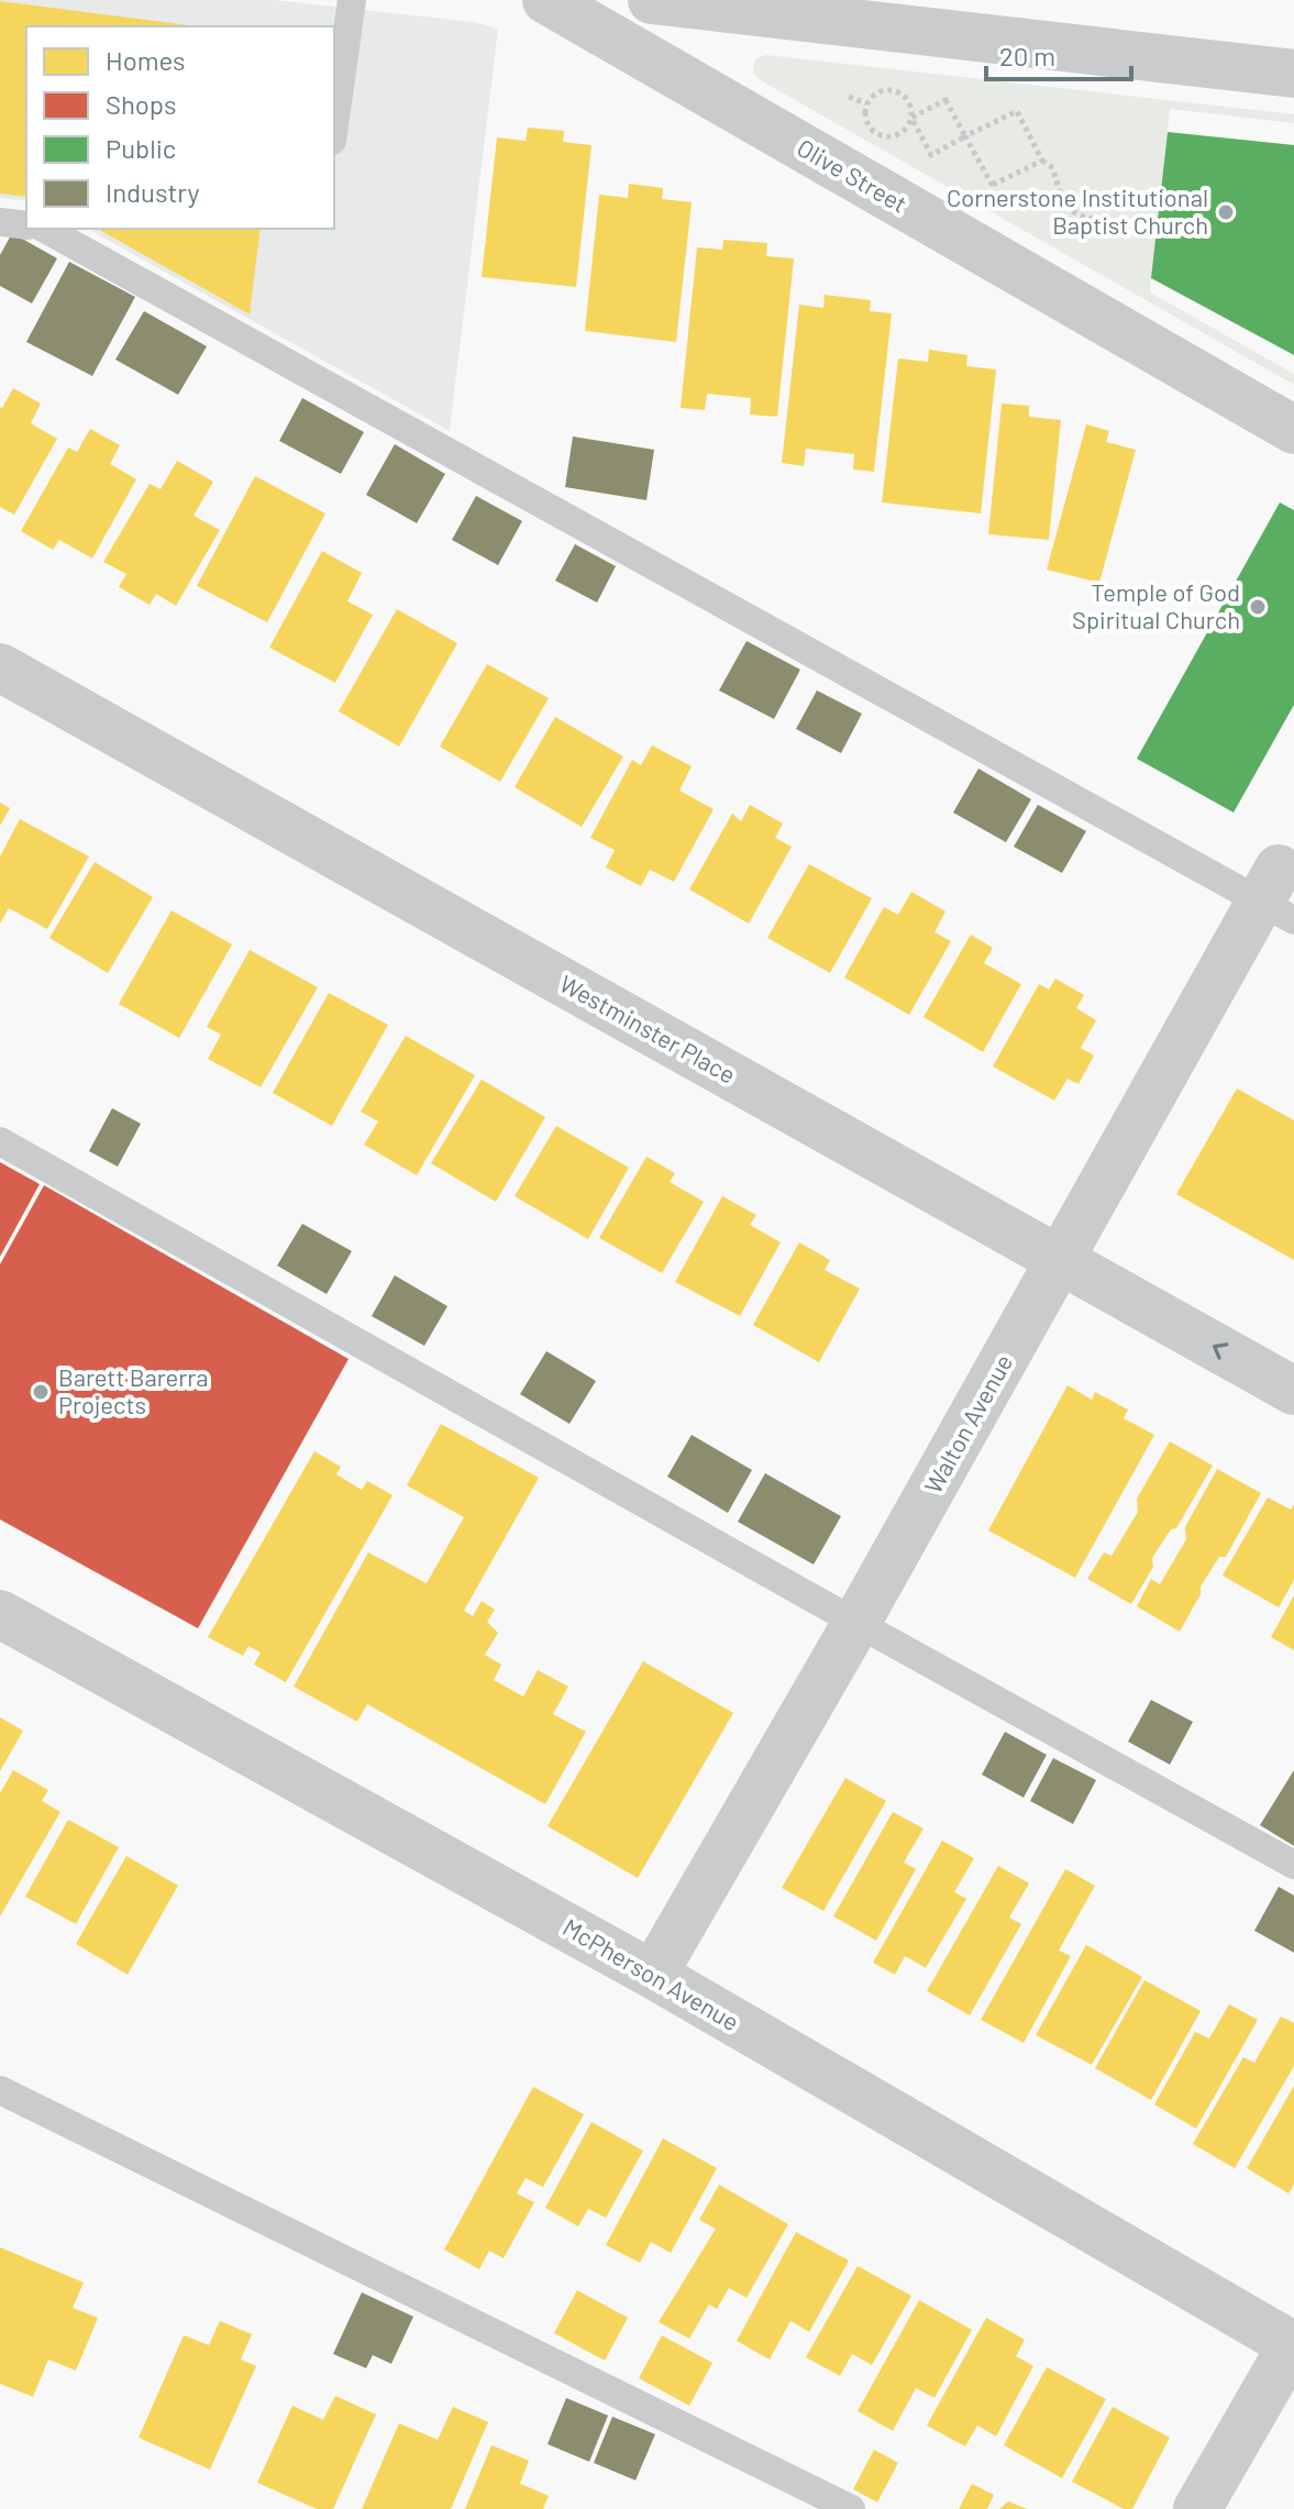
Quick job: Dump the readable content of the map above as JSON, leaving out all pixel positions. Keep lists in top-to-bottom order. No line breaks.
{"streets":{"street":["Olive Street","Westminster Place","Walton Avenue","McPherson Avenue"]},"crossings":[["Westminster Place","Walton Avenue"],["Walton Avenue","McPherson Avenue"]],"places":["Cornerstone Institutional Baptist Church","Temple of God Spiritual Church","Barett Barerra Projects"],"legend":["Homes","Shops","Public","Industry"],"scale_bar":"20 m"}
